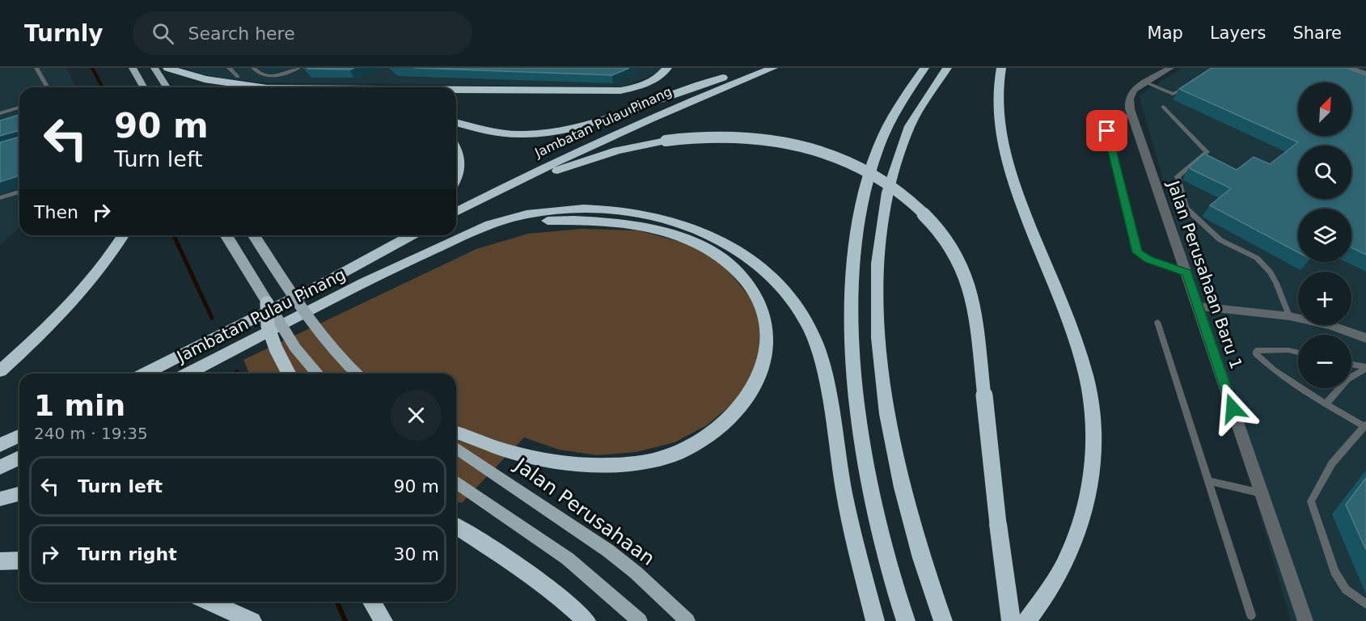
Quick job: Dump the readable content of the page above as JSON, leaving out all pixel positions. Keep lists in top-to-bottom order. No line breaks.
{"streets":{"highway":["Jambatan Pulau Pinang"],"main road":["Jalan Perusahaan"],"street":["Jalan Perusahaan Baru 1"]},"north":"top right","page":{"header":"Turnly","search":"Search here","nav":["Map","Layers","Share"],"map_buttons":["+","−"],"turn":["90 m","Turn left"],"then":"Then","heading":["1 min","240 m · 19:35"],"list":[{"name":"Turn left","value":"90 m"},{"name":"Turn right","value":"30 m"}]}}
